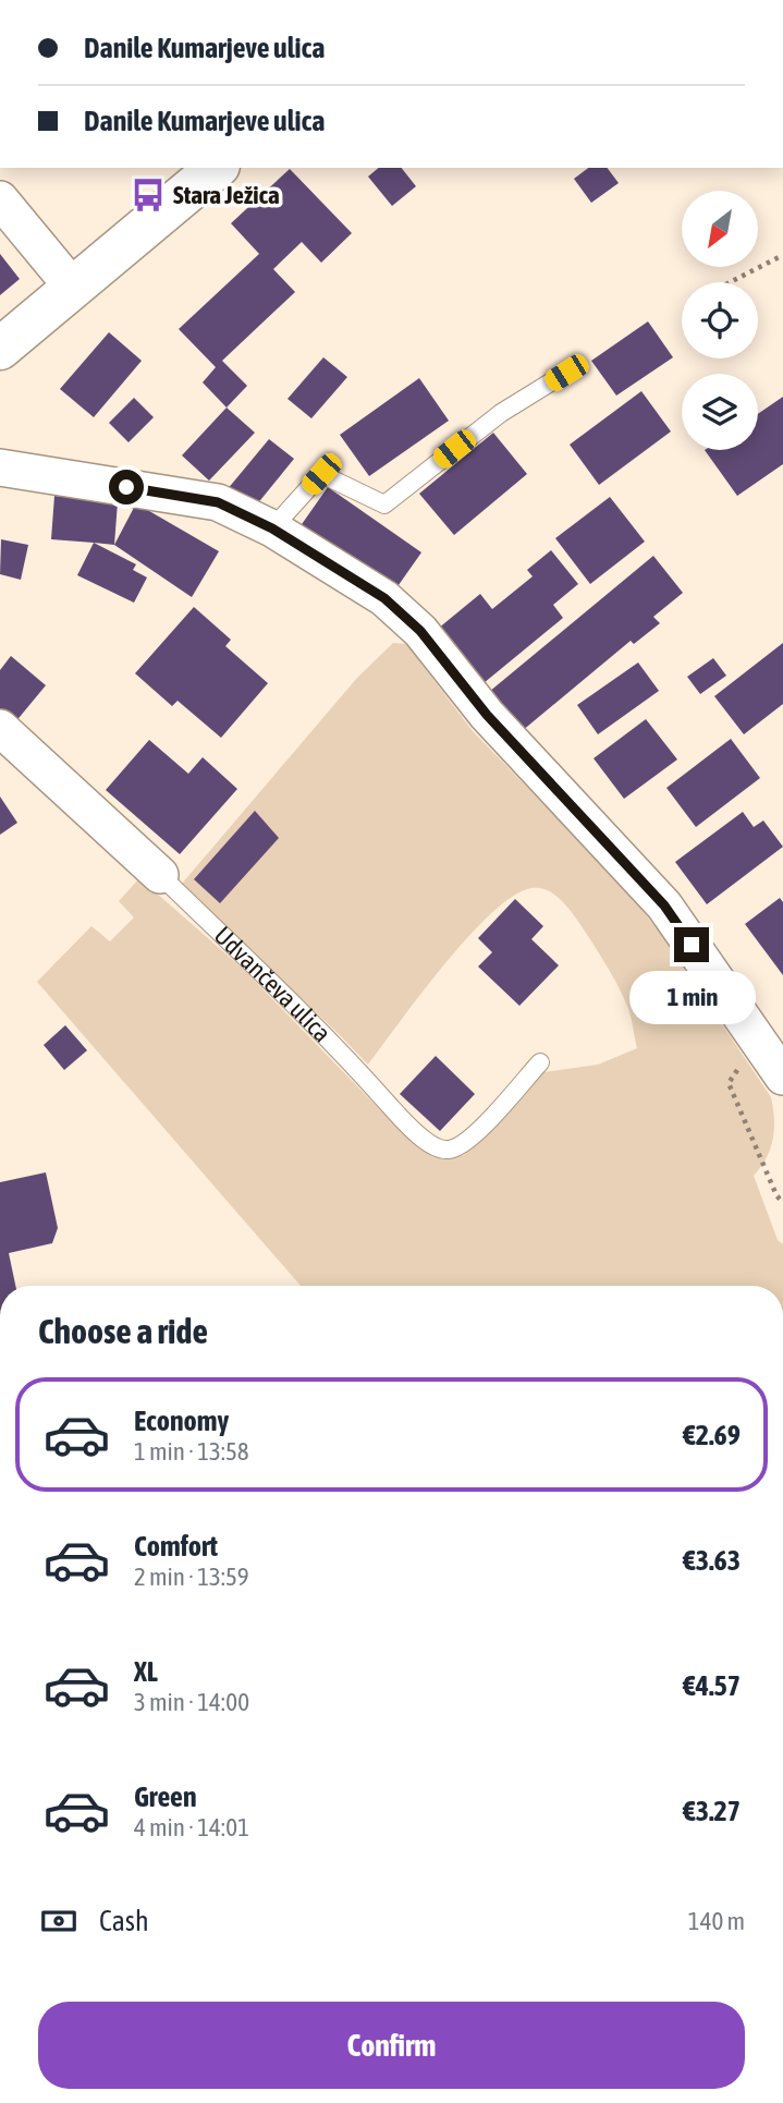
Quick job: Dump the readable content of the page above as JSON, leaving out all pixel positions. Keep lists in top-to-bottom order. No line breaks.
{"streets":{"street":["Udvančeva ulica"]},"places":{"bus stop":["Stara Ježica"]},"north":"bottom left","page":{"banner":["Danile Kumarjeve ulica","Danile Kumarjeve ulica"],"bubble":"1 min","heading":"Choose a ride","list":[{"name":"Economy","note":"1 min · 13:58","value":"€2.69"},{"name":"Comfort","note":"2 min · 13:59","value":"€3.63"},{"name":"XL","note":"3 min · 14:00","value":"€4.57"},{"name":"Green","note":"4 min · 14:01","value":"€3.27"}],"pay":["Cash","140 m"],"buttons":"Confirm"}}
